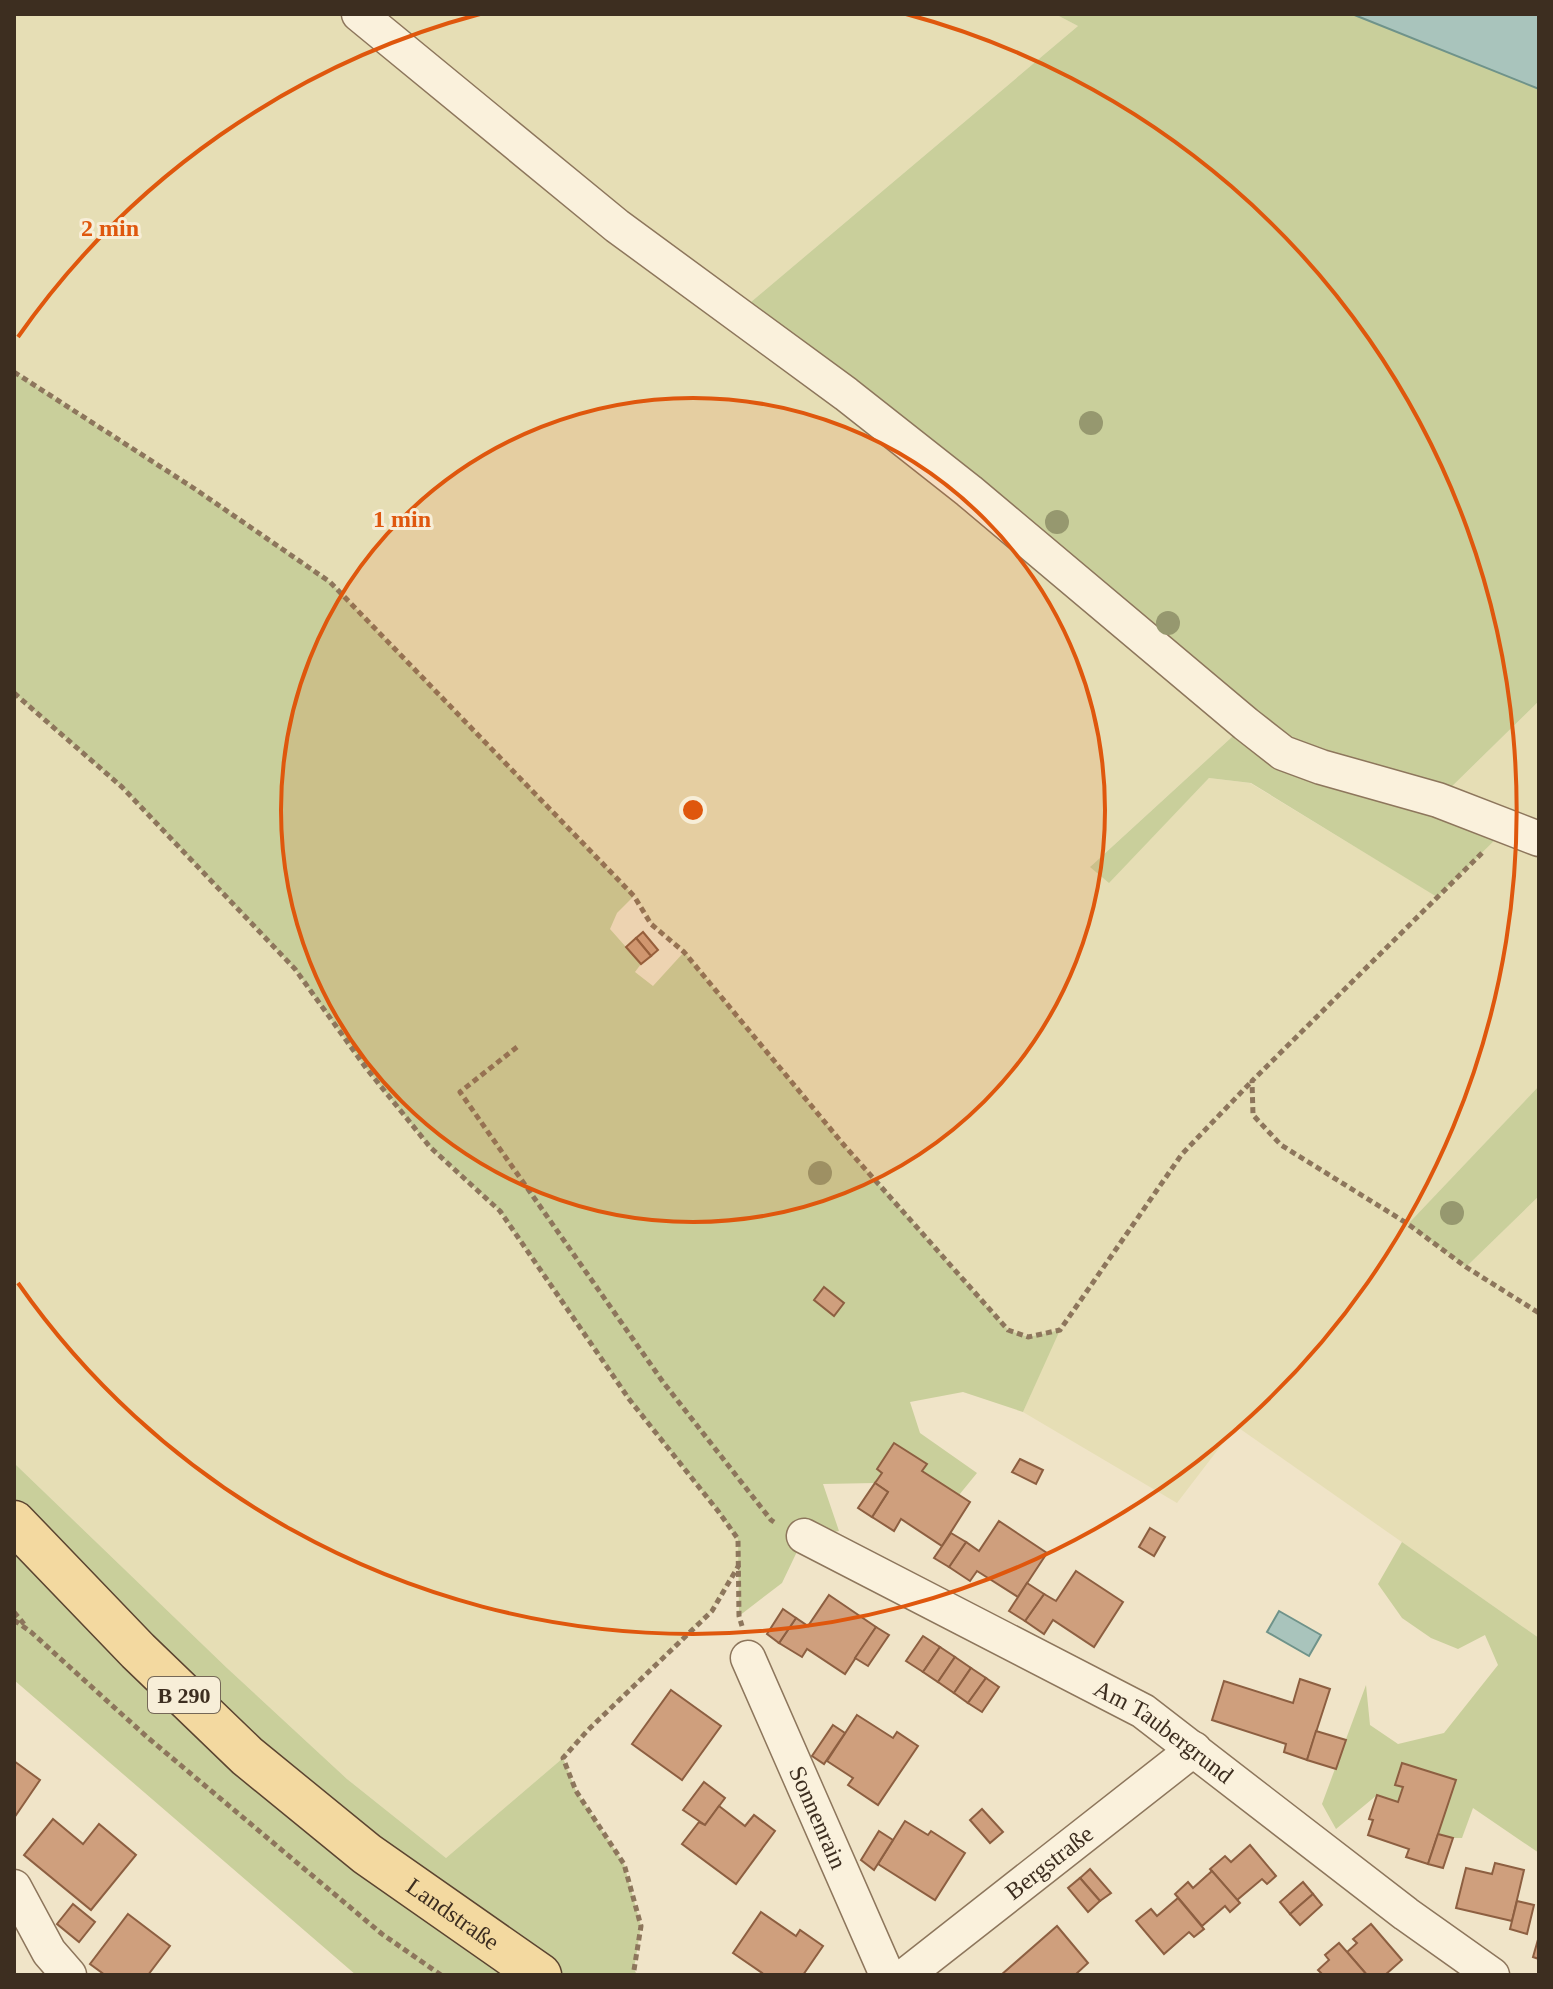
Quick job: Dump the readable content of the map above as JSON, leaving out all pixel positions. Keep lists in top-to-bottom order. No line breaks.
{"streets":{"main road":["B 290","Landstraße"],"street":["Am Taubergrund","Sonnenrain","Bergstraße"]},"crossings":[["Am Taubergrund","Bergstraße"]],"rings":["2 min","1 min"]}
